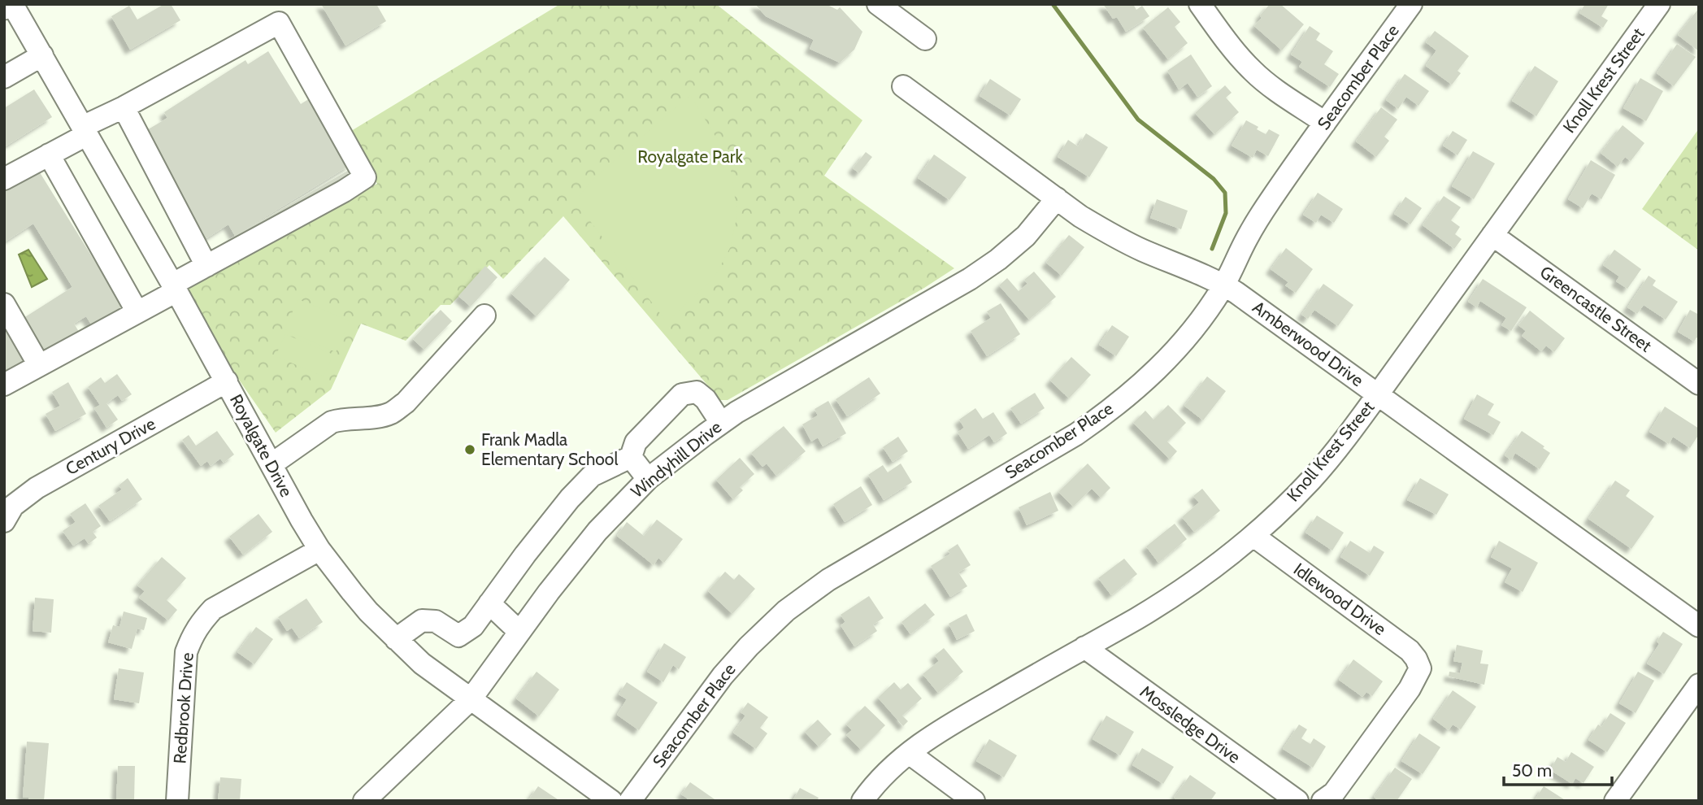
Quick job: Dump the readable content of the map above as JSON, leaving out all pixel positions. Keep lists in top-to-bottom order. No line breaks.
{"streets":{"street":["Seacomber Place","Knoll Krest Street","Greencastle Street","Amberwood Drive","Royalgate Drive","Century Drive","Windyhill Drive","Idlewood Drive","Redbrook Drive","Mossledge Drive"]},"crossings":[["Seacomber Place","Amberwood Drive"],["Knoll Krest Street","Greencastle Street"],["Knoll Krest Street","Amberwood Drive"],["Knoll Krest Street","Idlewood Drive"],["Knoll Krest Street","Mossledge Drive"],["Amberwood Drive","Windyhill Drive"],["Royalgate Drive","Century Drive"],["Royalgate Drive","Windyhill Drive"],["Royalgate Drive","Redbrook Drive"]],"parks":["Royalgate Park"],"places":["Frank Madla Elementary School"],"scale_bar":"50 m"}
